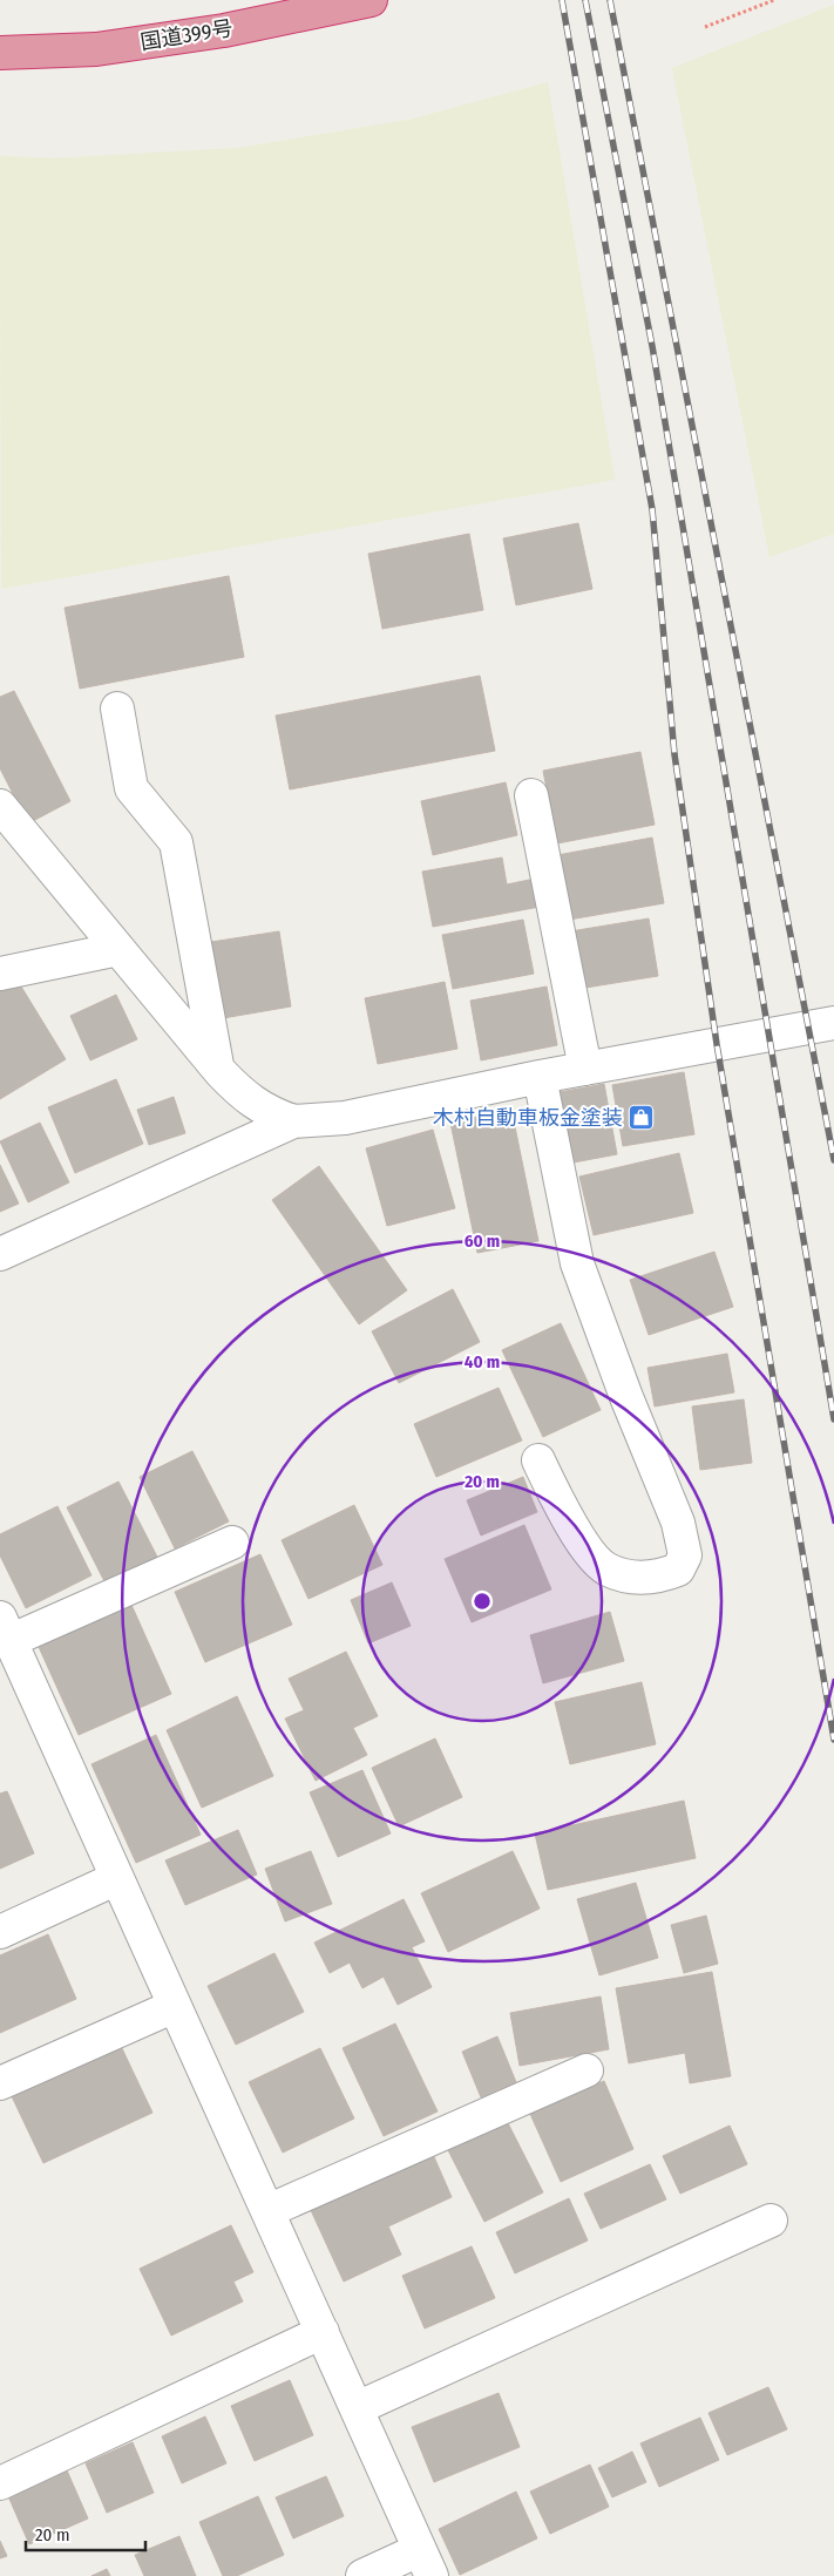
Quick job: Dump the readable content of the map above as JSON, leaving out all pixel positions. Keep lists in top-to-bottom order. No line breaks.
{"streets":{"highway":["国道399号"]},"places":{"shop":["木村自動車板金塗装"]},"scale_bar":"20 m","rings":["60 m","40 m","20 m"]}
